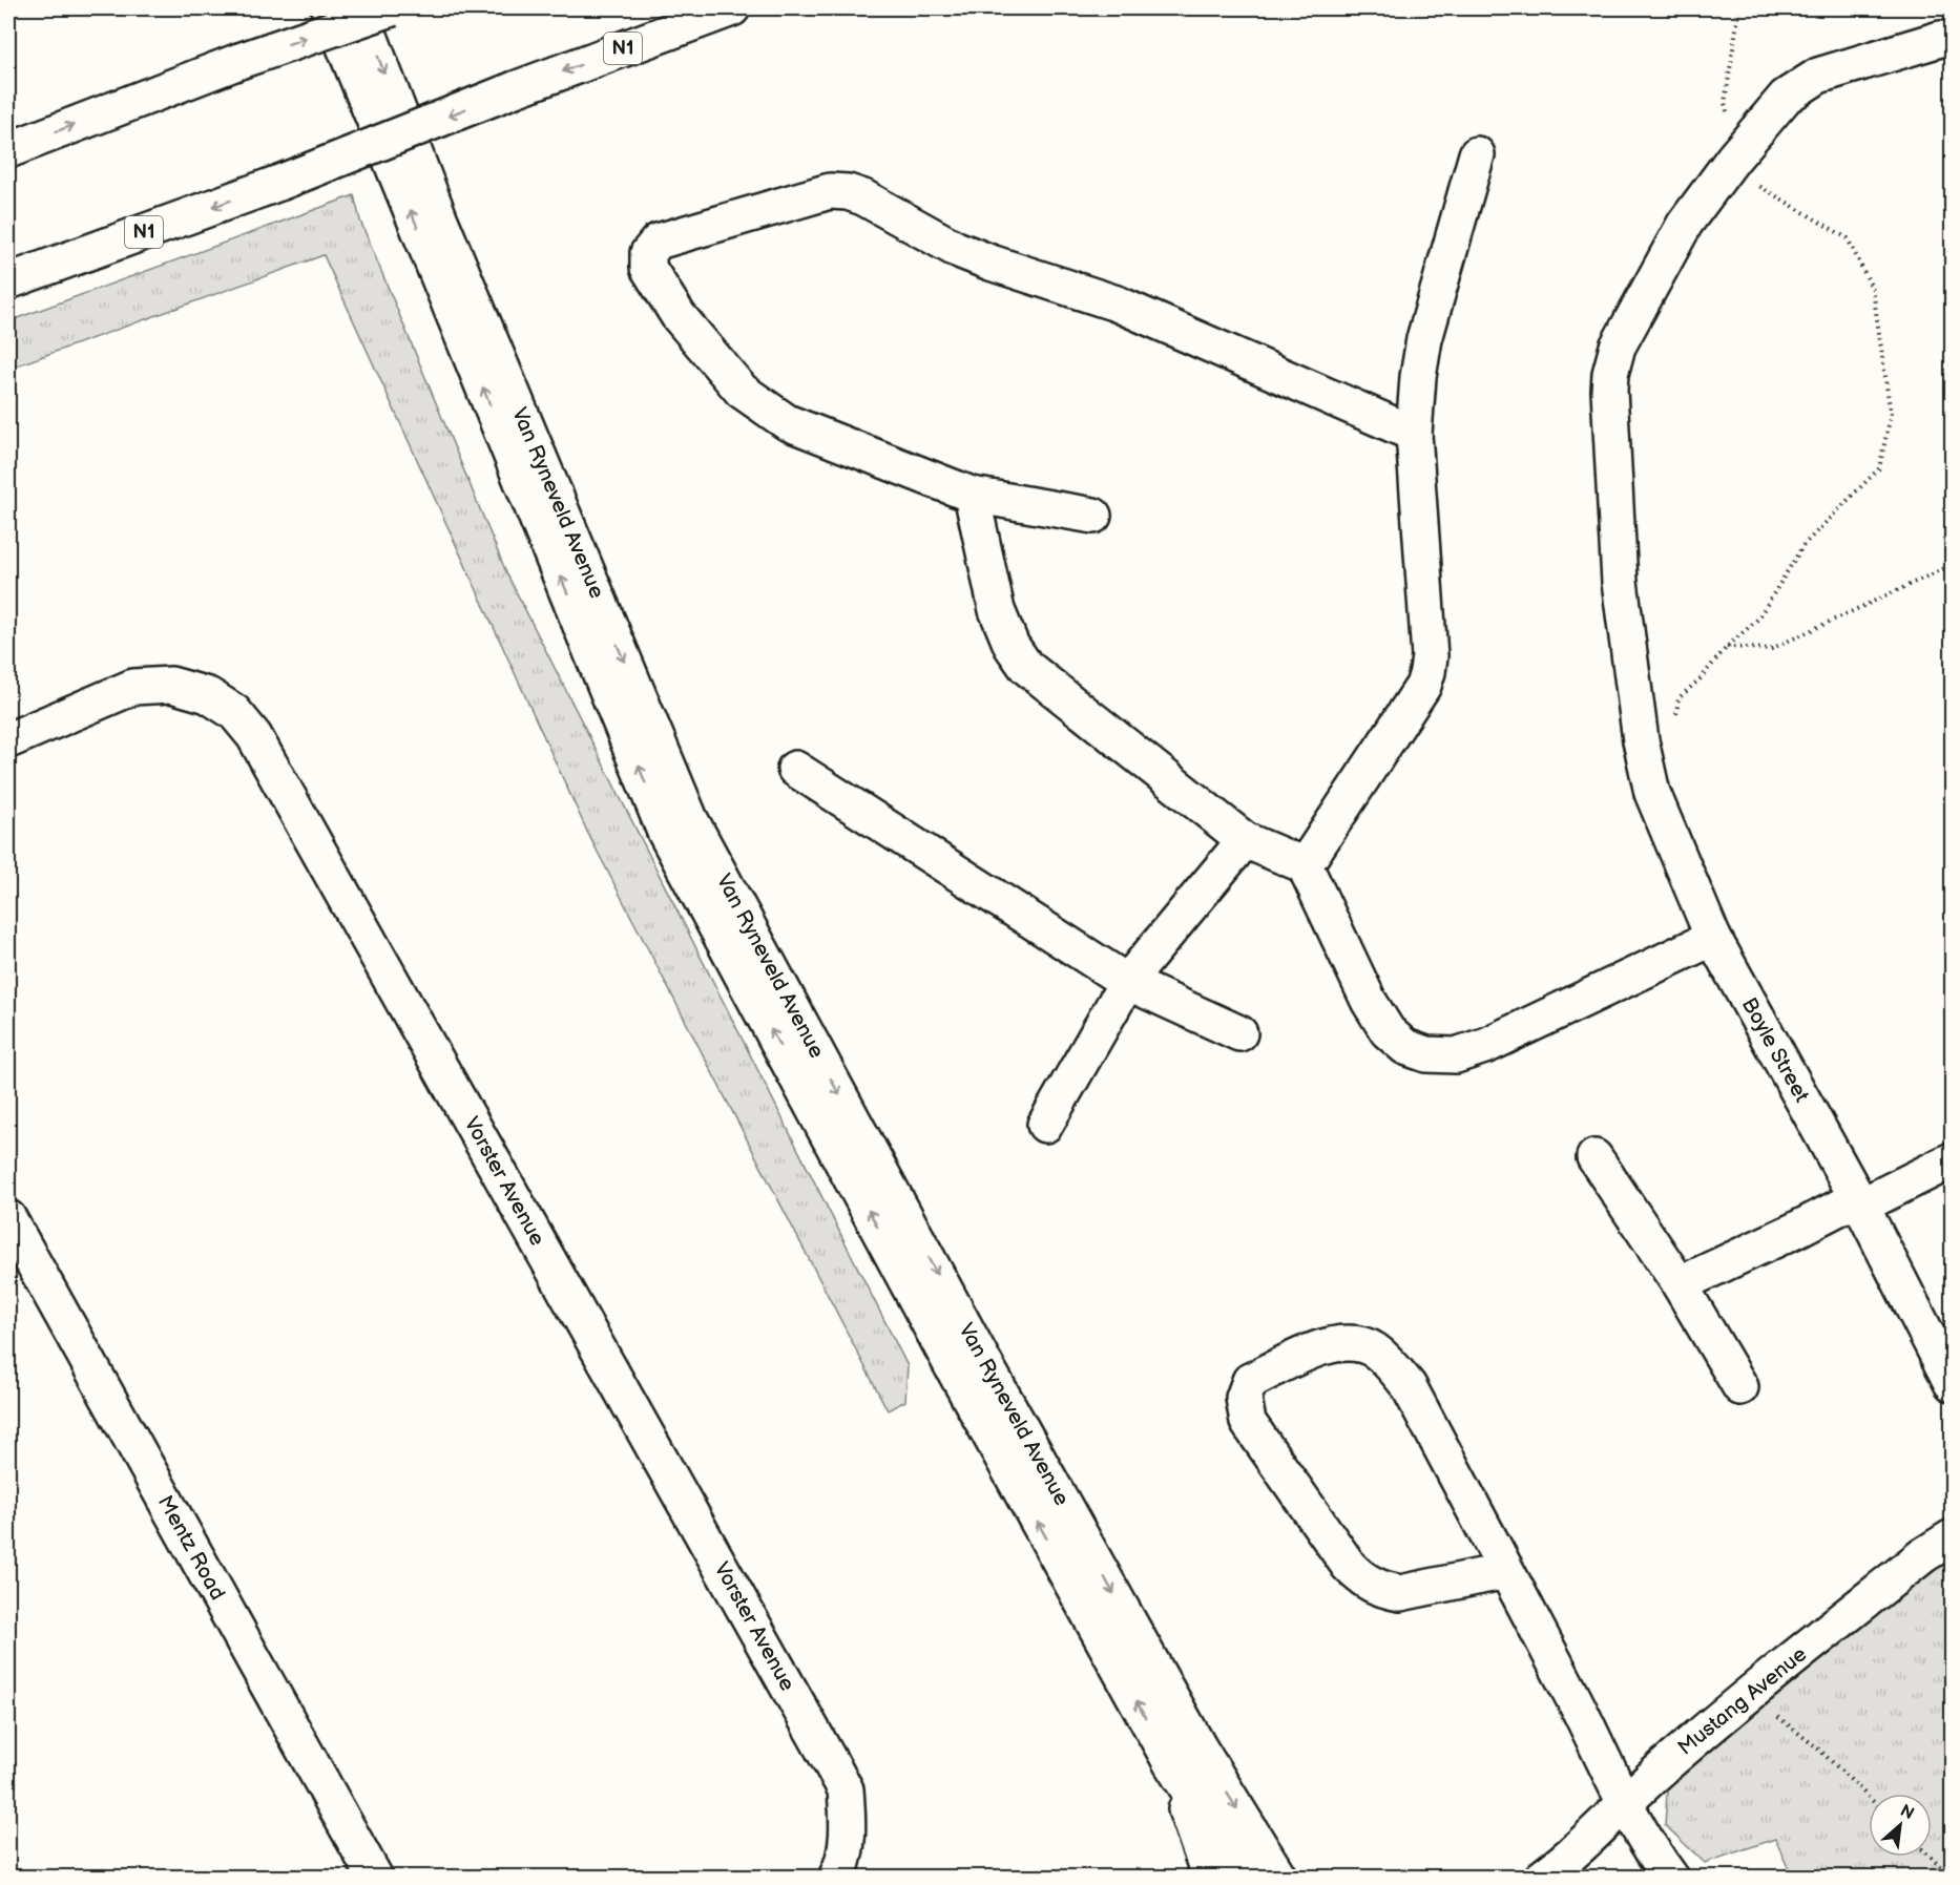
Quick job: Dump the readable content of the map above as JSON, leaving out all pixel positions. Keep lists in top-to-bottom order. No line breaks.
{"streets":{"main road":["N1","Van Ryneveld Avenue","Boyle Street","Vorster Avenue","Mentz Road","Mustang Avenue"]},"north":"top right"}
